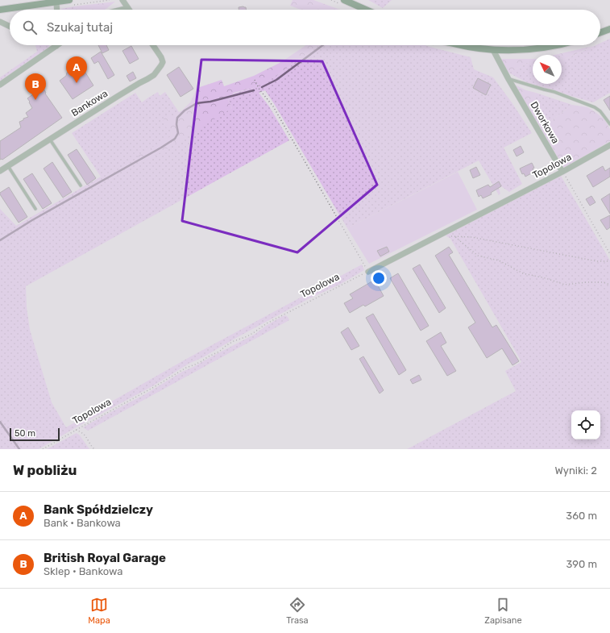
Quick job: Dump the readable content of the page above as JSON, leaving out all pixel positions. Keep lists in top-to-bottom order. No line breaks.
{"streets":{"street":["Bankowa","Dworkowa","Topolowa"]},"crossings":[["Dworkowa","Topolowa"]],"scale_bar":"50 m","north":"top left","page":{"search":"Szukaj tutaj","pins":["A","B"],"scale":"50 m","heading":["W pobliżu","Wyniki: 2"],"list":[{"mark":"A","name":"Bank Spółdzielczy","note":"Bank · Bankowa","value":"360 m"},{"mark":"B","name":"British Royal Garage","note":"Sklep · Bankowa","value":"390 m"}],"nav":["Mapa","Trasa","Zapisane"]}}
